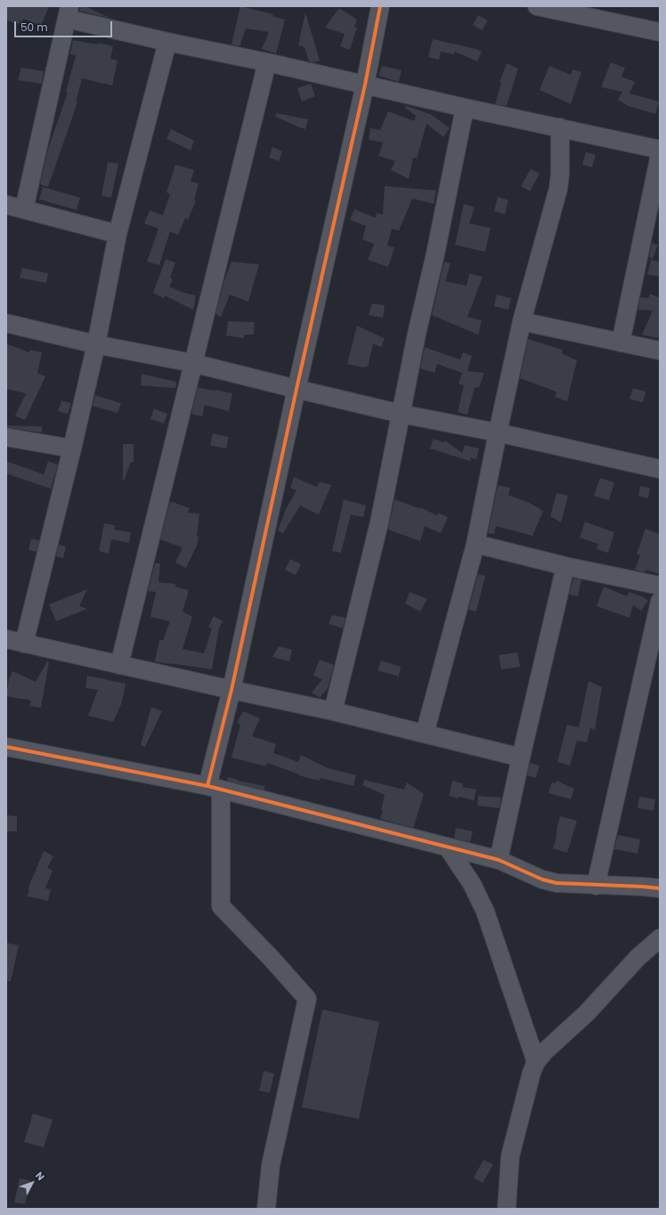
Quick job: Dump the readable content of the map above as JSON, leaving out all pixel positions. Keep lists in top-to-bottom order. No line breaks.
{"scale_bar":"50 m","north":"top right"}
